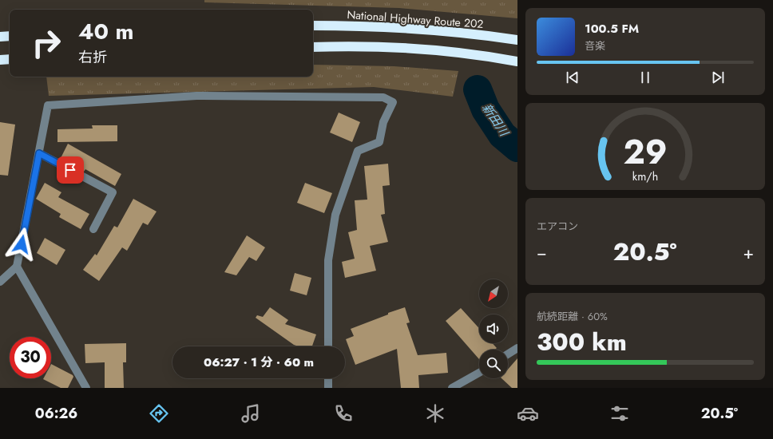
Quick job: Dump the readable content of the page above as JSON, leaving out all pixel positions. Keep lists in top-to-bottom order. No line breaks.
{"streets":{"highway":["National Highway Route 202"]},"water":["新田川"],"north":"bottom left","page":{"turn":["40 m","右折"],"song":["100.5 FM","音楽"],"tile":["エアコン",["航続距離 · 60%","300 km"]],"heat":["−","20.5°","+"],"limit":"30","trip":"06:27 · 1 分 · 60 m","tabs":["06:26","20.5°"],"gauge":["29","km/h"]}}
